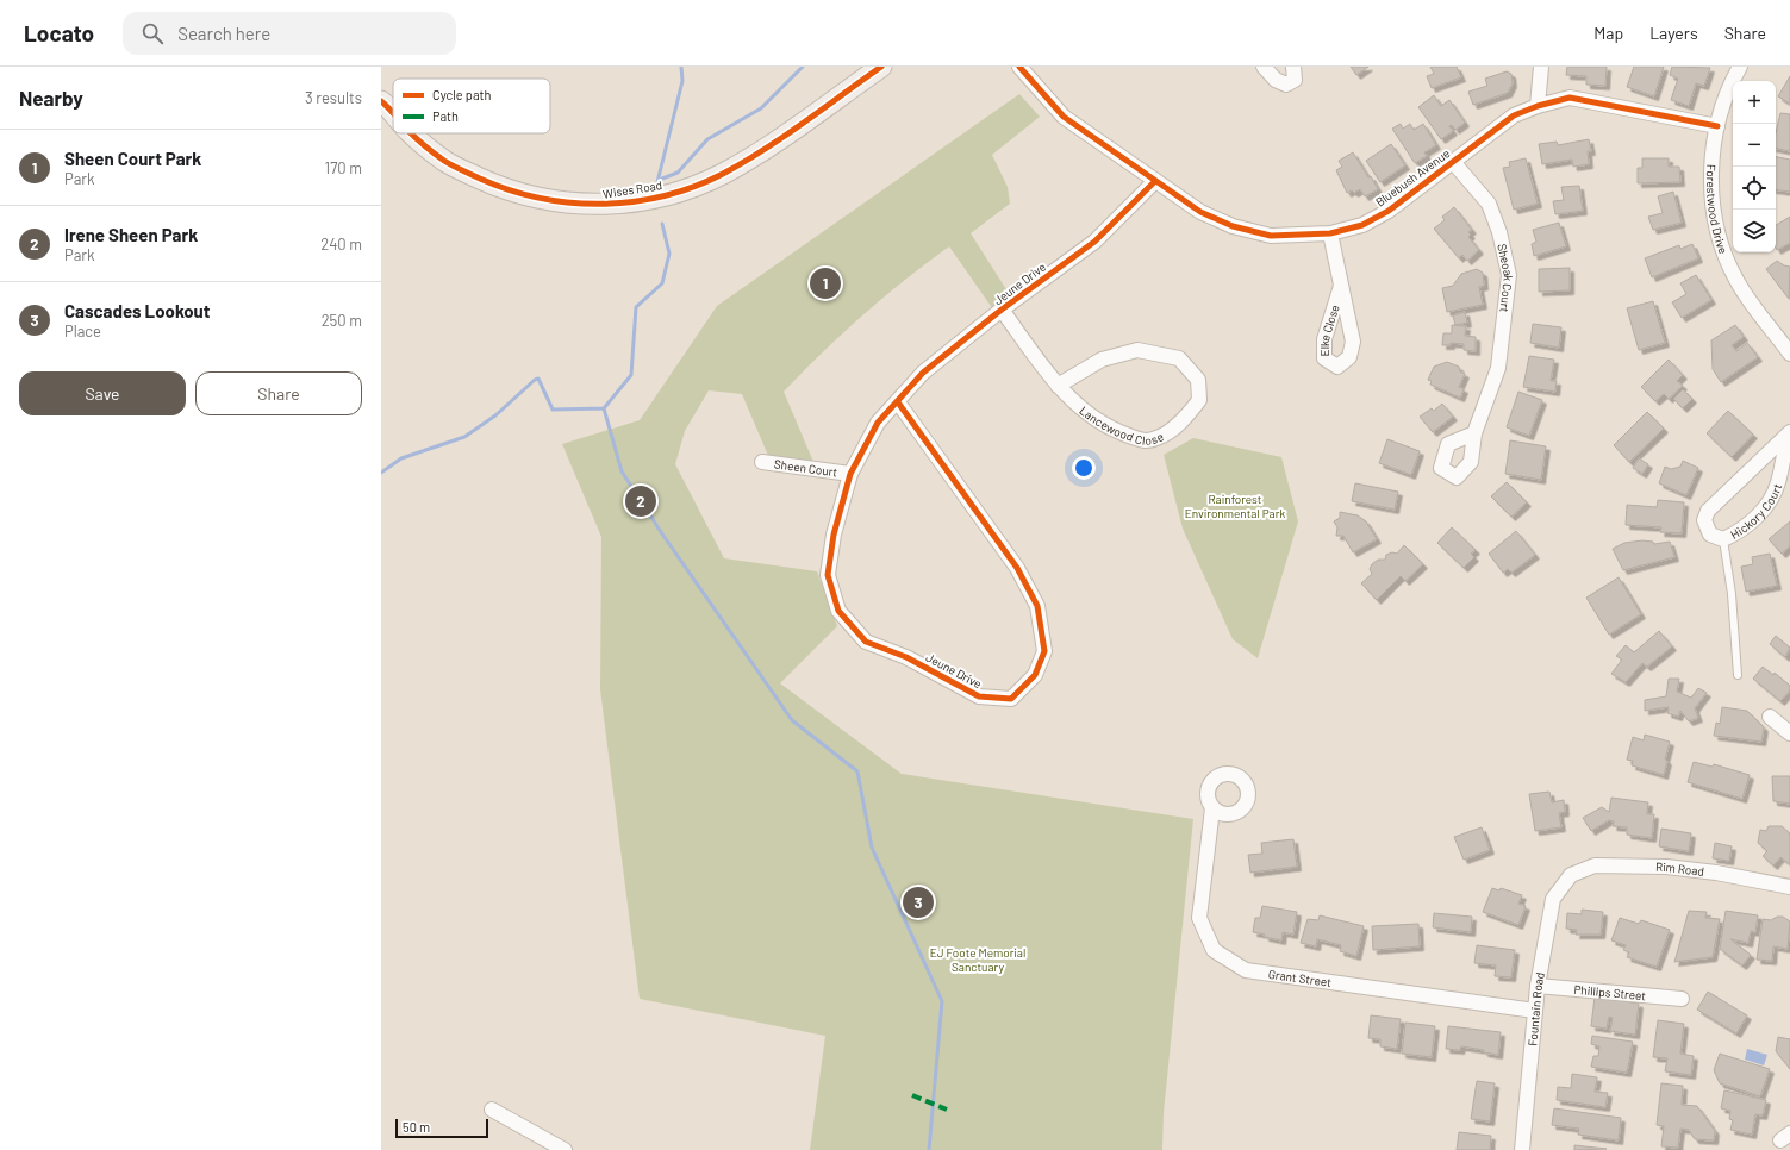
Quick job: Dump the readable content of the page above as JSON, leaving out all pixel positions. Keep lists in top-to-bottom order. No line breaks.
{"streets":{"street":["Bluebush Avenue","Wises Road","Forestwood Drive","Sheoak Court","Jeune Drive","Lancewood Close","Sheen Court","Hickory Court","Rim Road","Grant Street","Phillips Street","Fountain Road"]},"crossings":[["Bluebush Avenue","Forestwood Drive"],["Bluebush Avenue","Sheoak Court"],["Bluebush Avenue","Jeune Drive"],["Jeune Drive","Lancewood Close"],["Jeune Drive","Sheen Court"],["Rim Road","Fountain Road"],["Grant Street","Fountain Road"],["Phillips Street","Fountain Road"]],"parks":["Rainforest Environmental Park","EJ Foote Memorial Sanctuary"],"legend":["Cycle path","Path"],"scale_bar":"50 m","page":{"header":"Locato","search":"Search here","nav":["Map","Layers","Share"],"heading":["Nearby","3 results"],"map_buttons":["+","−"],"list":[{"mark":"1","name":"Sheen Court Park","note":"Park","value":"170 m"},{"mark":"2","name":"Irene Sheen Park","note":"Park","value":"240 m"},{"mark":"3","name":"Cascades Lookout","note":"Place","value":"250 m"}],"pins":["1","2","3"],"buttons":["Save","Share"],"scale":"50 m"}}
